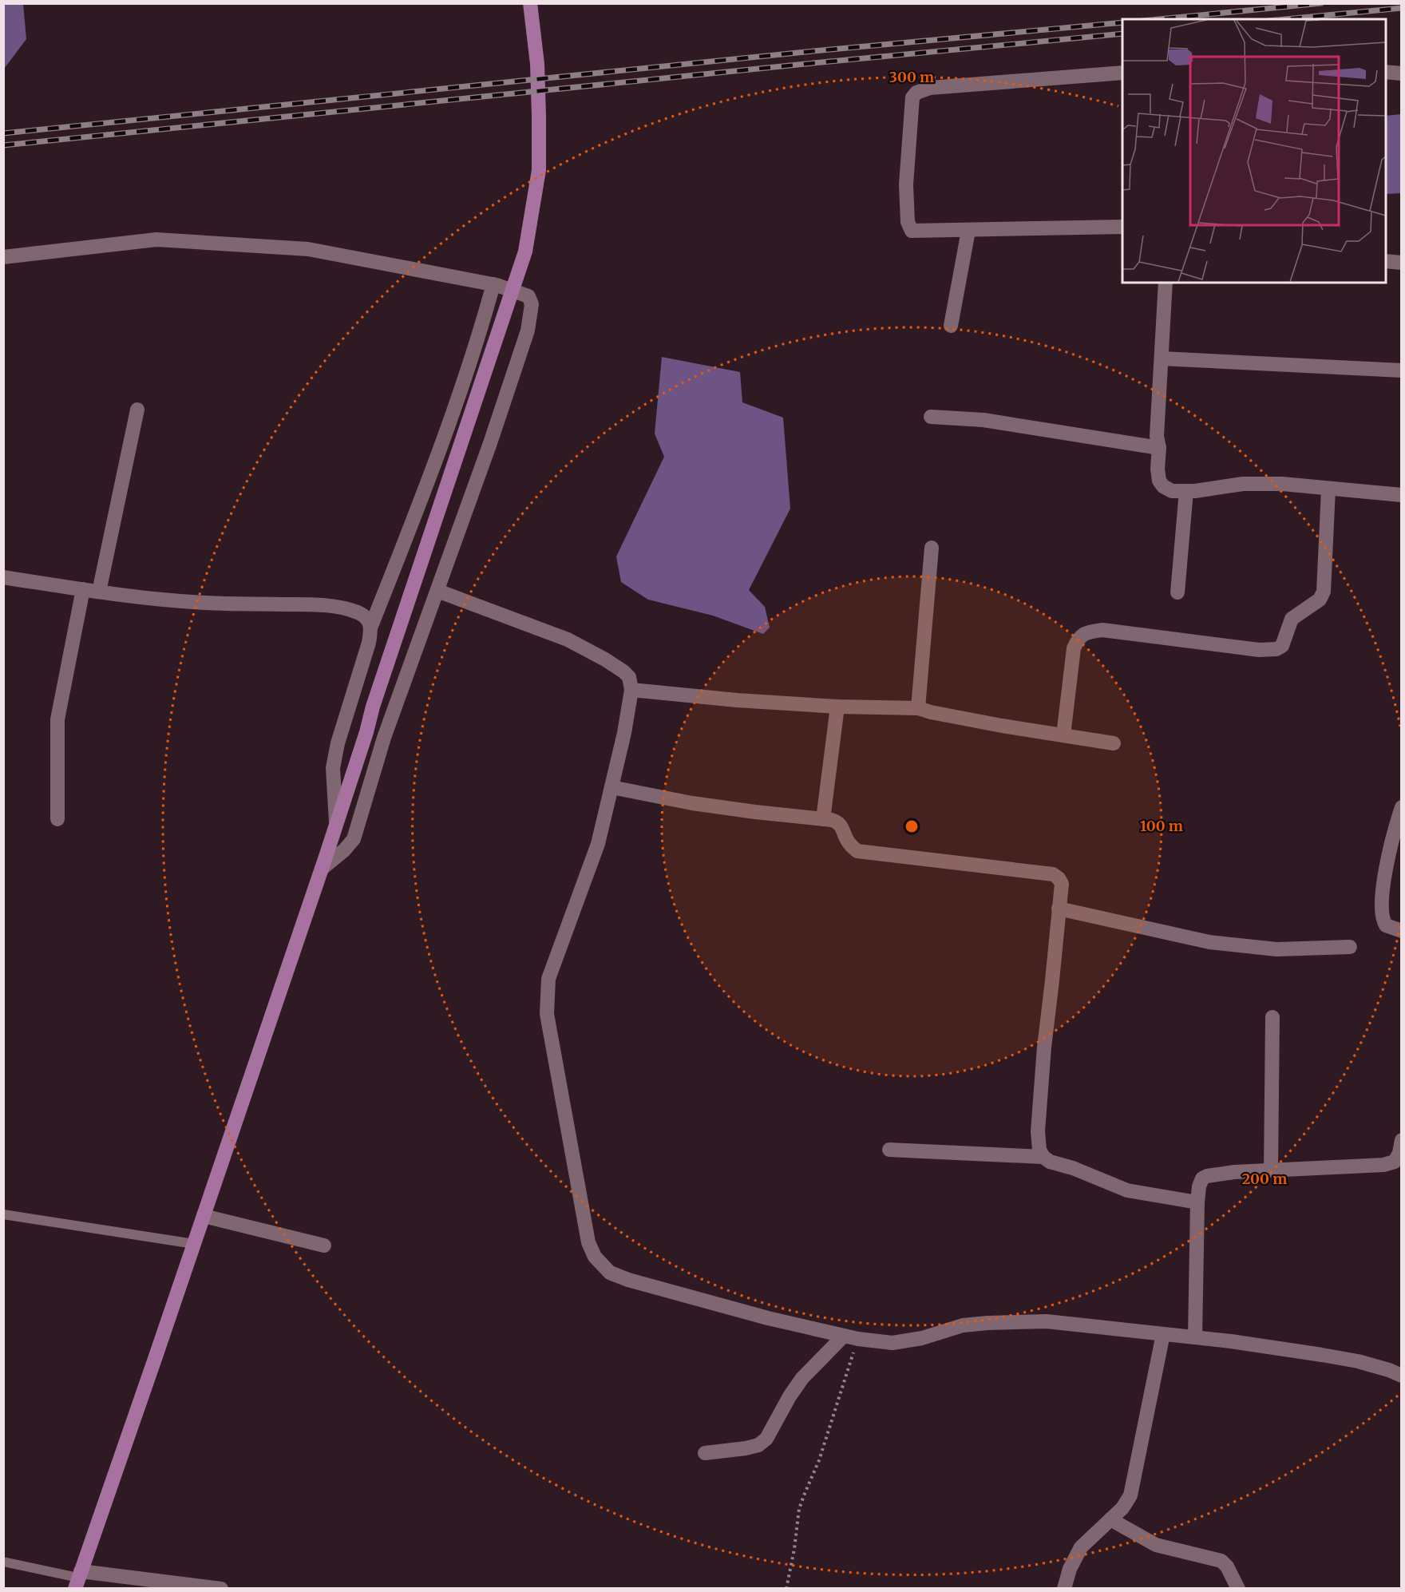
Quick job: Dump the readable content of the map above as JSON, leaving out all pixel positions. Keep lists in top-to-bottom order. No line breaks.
{"rings":["300 m","100 m","200 m"]}
